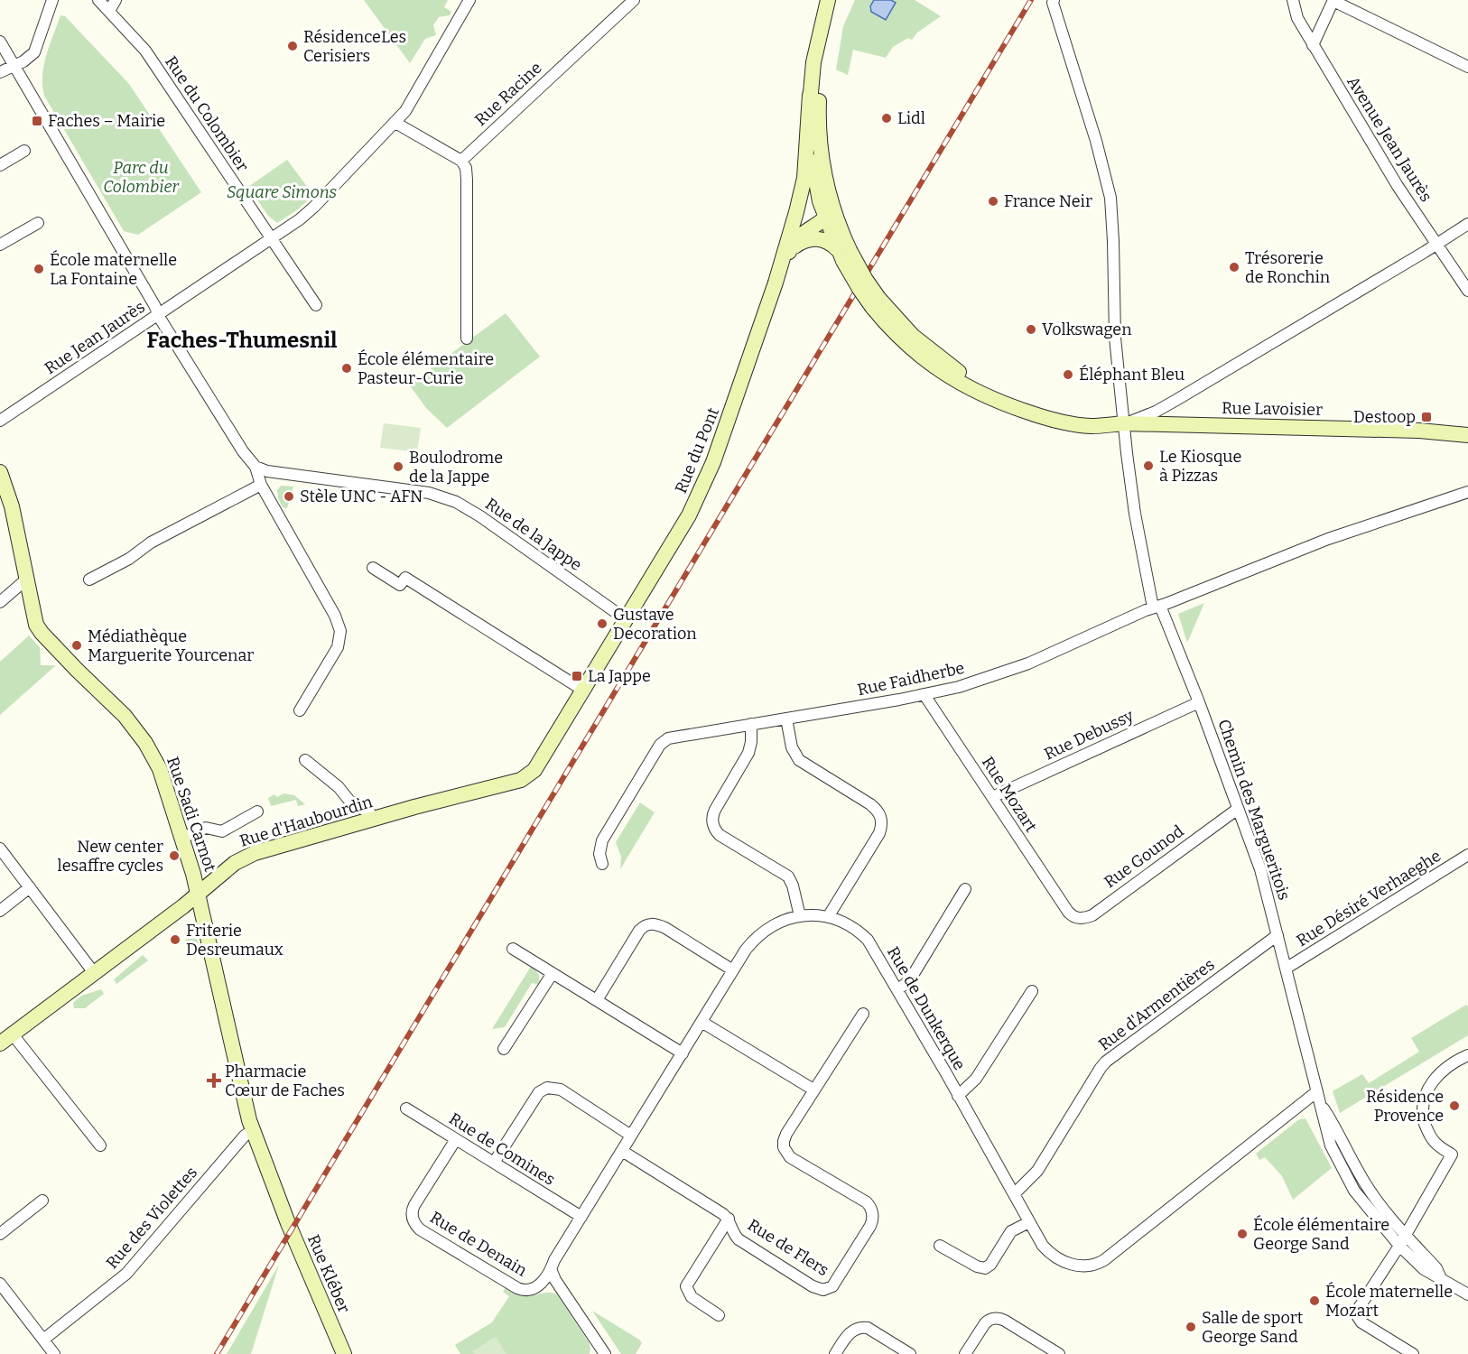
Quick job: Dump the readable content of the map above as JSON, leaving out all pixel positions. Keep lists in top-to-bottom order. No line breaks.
{"streets":{"main road":["Rue Lavoisier","Rue du Pont","Rue Sadi Carnot","Rue d'Haubourdin","Rue Kléber"],"street":["Rue Racine","Rue du Colombier","Avenue Jean Jaurès","Rue Jean Jaurès","Rue de la Jappe","Rue Faidherbe","Rue Debussy","Rue Mozart","Chemin des Margueritois","Rue Gounod","Rue Désiré Verhaeghe","Rue d'Armentières","Rue de Dunkerque","Rue de Comines","Rue des Violettes","Rue de Denain","Rue de Flers"]},"crossings":[["Rue du Colombier","Rue Jean Jaurès"],["Rue Lavoisier","Rue du Pont"],["Rue Lavoisier","Chemin des Margueritois"],["Rue du Pont","Rue de la Jappe"],["Rue du Pont","Rue d'Haubourdin"],["Rue de la Jappe","Rue d'Haubourdin"],["Rue Faidherbe","Rue Mozart"],["Rue Faidherbe","Chemin des Margueritois"],["Rue Debussy","Rue Mozart"],["Rue Debussy","Chemin des Margueritois"],["Rue Mozart","Rue Gounod"],["Chemin des Margueritois","Rue Gounod"],["Chemin des Margueritois","Rue Désiré Verhaeghe"],["Chemin des Margueritois","Rue d'Armentières"],["Chemin des Margueritois","Rue de Dunkerque"],["Rue Sadi Carnot","Rue d'Haubourdin"],["Rue Sadi Carnot","Rue des Violettes"],["Rue Sadi Carnot","Rue Kléber"],["Rue d'Armentières","Rue de Dunkerque"],["Rue de Dunkerque","Rue de Comines"],["Rue de Dunkerque","Rue de Denain"],["Rue de Comines","Rue de Denain"]],"districts":["Faches-Thumesnil"],"parks":["Parc du Colombier","Square Simons"],"places":{"other":["RésidenceLes Cerisiers","Lidl","France Neir","Trésorerie de Ronchin","École maternelle La Fontaine","Volkswagen","École élémentaire Pasteur-Curie","Éléphant Bleu","Le Kiosque à Pizzas","Boulodrome de la Jappe","Stèle UNC - AFN","Gustave Decoration","Médiathèque Marguerite Yourcenar","New center lesaffre cycles","Friterie Desreumaux","Résidence Provence","École élémentaire George Sand","École maternelle Mozart","Salle de sport George Sand"],"transit":["Faches – Mairie","Destoop","La Jappe"],"health":["Pharmacie Cœur de Faches"]}}
